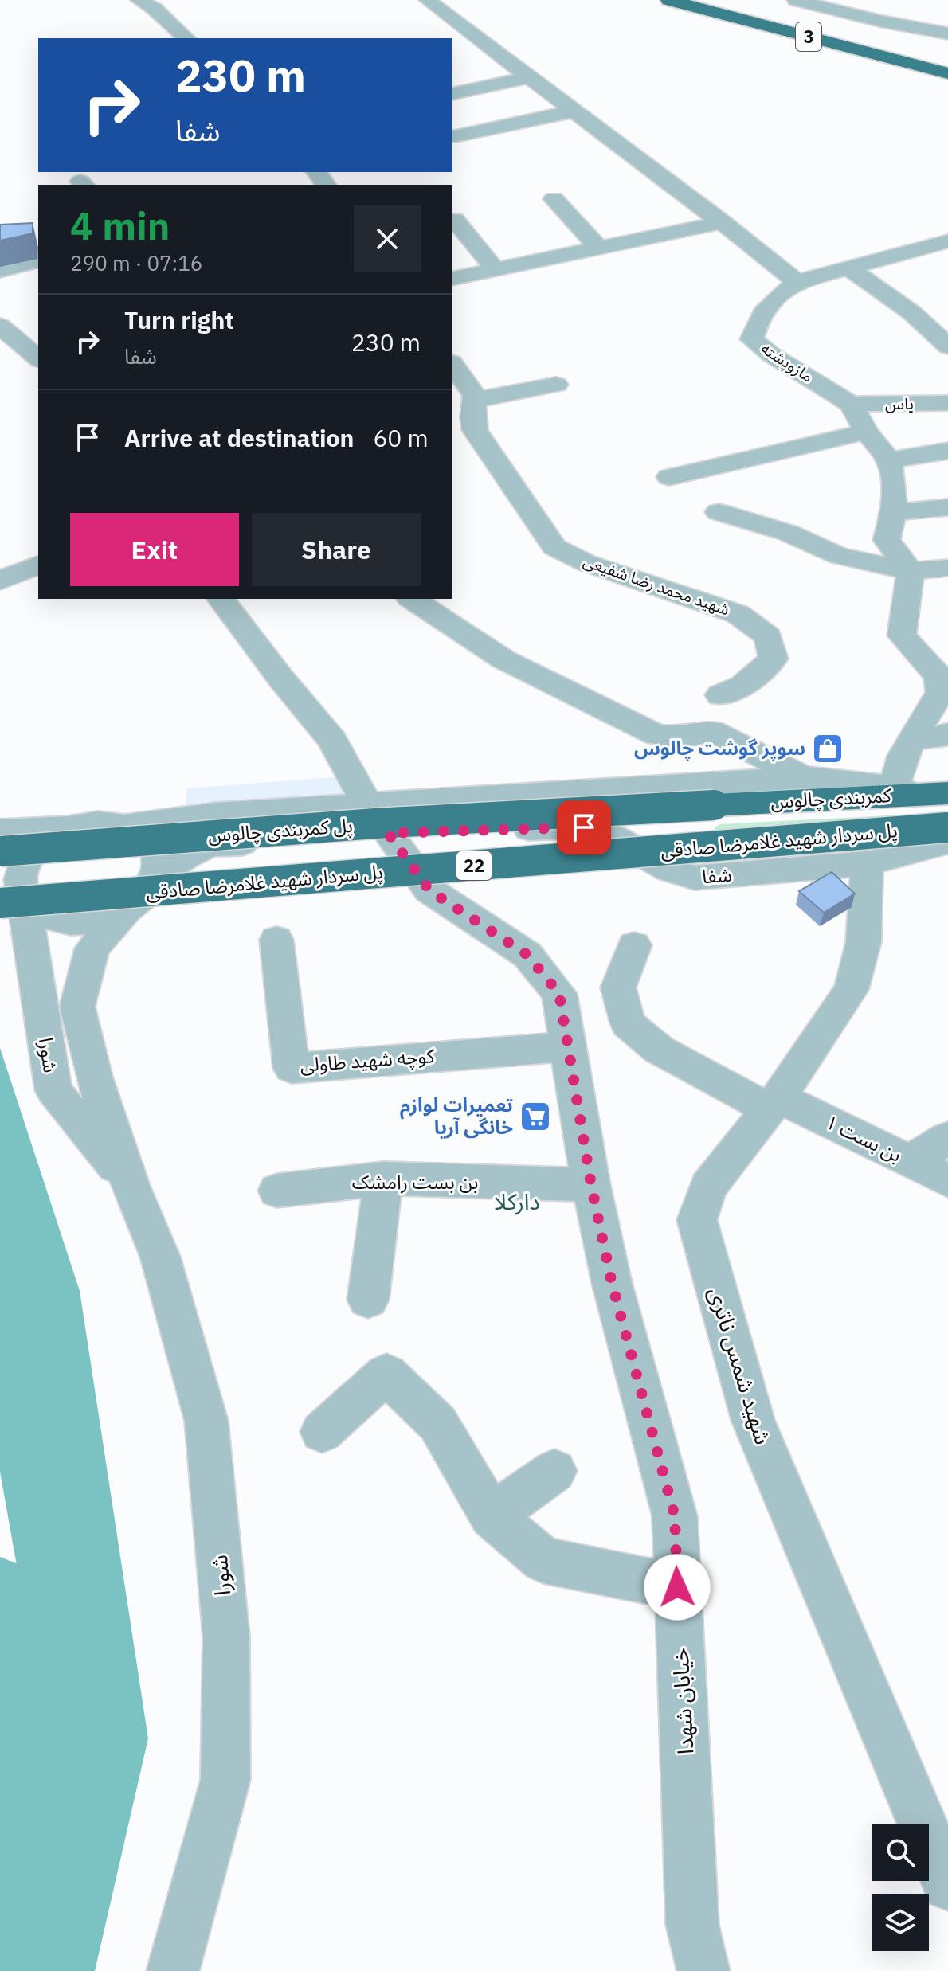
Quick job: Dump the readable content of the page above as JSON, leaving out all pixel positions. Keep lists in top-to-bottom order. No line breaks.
{"streets":{"highway":["3","کمربندی چالوس","پل کمربندی چالوس","پل سردار شهید غلامرضا صادقی","22"],"street":["مازوپشته","یاس","شهید محمد رضا شفیعی","شفا","شورا","کوچه شهید طاولی","بن بست ۱","بن بست رامشک","شهید شمس ناتری","خیابان شهدا"]},"crossings":[["مازوپشته","یاس"],["کمربندی چالوس","پل کمربندی چالوس"],["پل سردار شهید غلامرضا صادقی","شورا"],["شفا","شهید شمس ناتری"],["شفا","خیابان شهدا"],["کوچه شهید طاولی","خیابان شهدا"],["بن بست ۱","شهید شمس ناتری"],["بن بست رامشک","خیابان شهدا"]],"districts":["دارکلا"],"places":{"shop":["سوپر گوشت چالوس"],"supermarket":["تعمیرات لوازم خانگی آریا"]},"page":{"turn":["230 m","شفا"],"heading":["4 min","290 m · 07:16"],"list":[{"name":"Turn right","note":"شفا","value":"230 m"},{"name":"Arrive at destination","value":"60 m"}],"buttons":["Exit","Share"]}}
